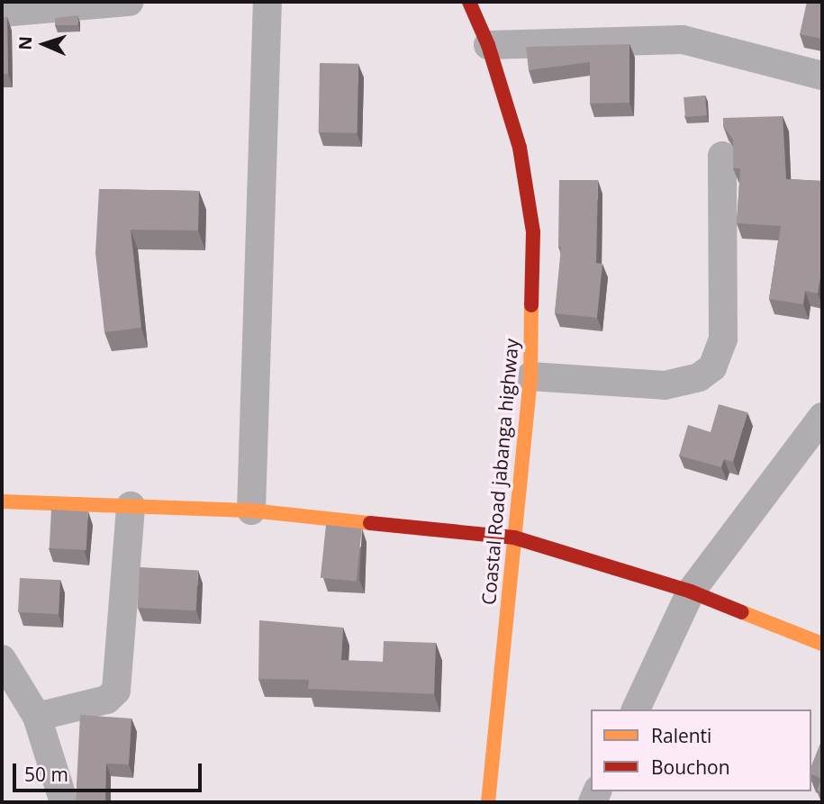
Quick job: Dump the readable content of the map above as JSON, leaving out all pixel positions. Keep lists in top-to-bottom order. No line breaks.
{"streets":{"street":["Coastal Road jabanga highway"]},"legend":["Ralenti","Bouchon"],"scale_bar":"50 m","north":"left"}
